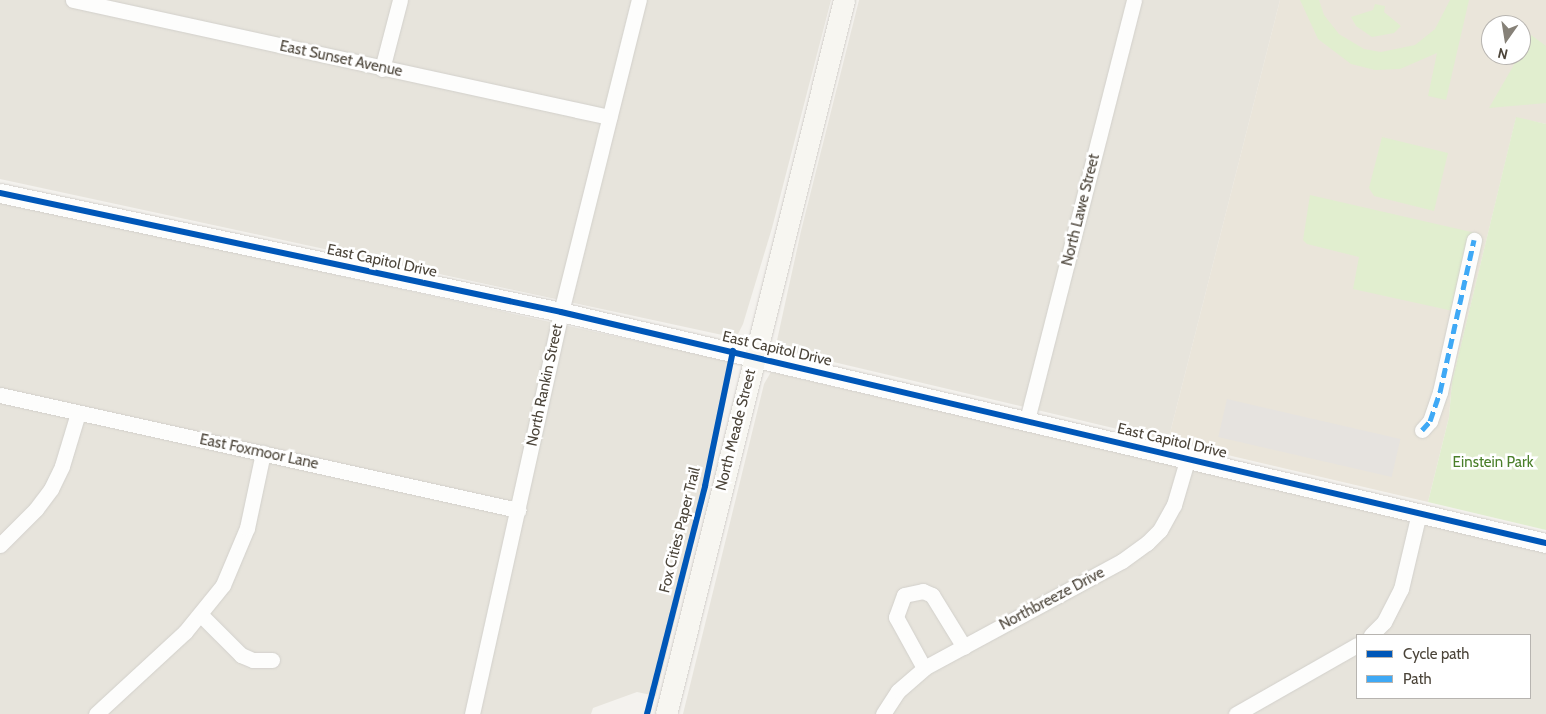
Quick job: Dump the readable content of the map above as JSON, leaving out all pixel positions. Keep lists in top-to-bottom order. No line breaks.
{"streets":{"main road":["North Meade Street"],"street":["East Sunset Avenue","North Lawe Street","East Capitol Drive","North Rankin Street","East Foxmoor Lane","Northbreeze Drive"],"cycle path":["Fox Cities Paper Trail"]},"crossings":[["East Sunset Avenue","North Rankin Street"],["North Lawe Street","East Capitol Drive"],["East Capitol Drive","North Rankin Street"],["East Capitol Drive","North Meade Street"],["East Capitol Drive","Northbreeze Drive"],["North Rankin Street","East Foxmoor Lane"]],"parks":["Einstein Park"],"legend":["Cycle path","Path"],"north":"bottom"}
